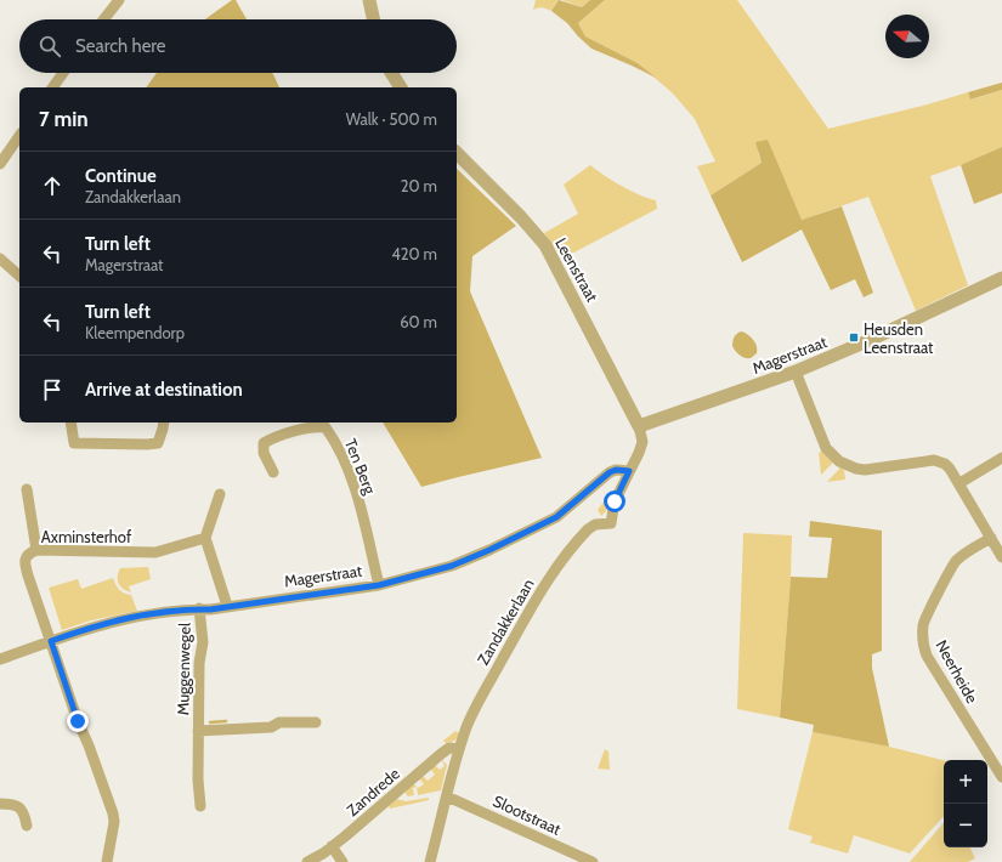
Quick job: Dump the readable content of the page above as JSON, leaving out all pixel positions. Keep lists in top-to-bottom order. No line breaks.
{"streets":{"street":["Leenstraat","Magerstraat","Ten Berg","Axminsterhof","Zandakkerlaan","Muggenwegel","Neerheide","Zandrede","Slootstraat"]},"crossings":[["Leenstraat","Magerstraat"],["Leenstraat","Zandakkerlaan"],["Magerstraat","Ten Berg"],["Magerstraat","Axminsterhof"],["Magerstraat","Zandakkerlaan"],["Magerstraat","Muggenwegel"],["Zandakkerlaan","Zandrede"],["Zandakkerlaan","Slootstraat"]],"places":{"transit":["Heusden Leenstraat"]},"north":"left","page":{"search":"Search here","heading":["7 min","Walk · 500 m"],"list":[["Continue","Zandakkerlaan","20 m"],["Turn left","Magerstraat","420 m"],["Turn left","Kleempendorp","60 m"],"Arrive at destination"],"map_buttons":["+","−"]}}
